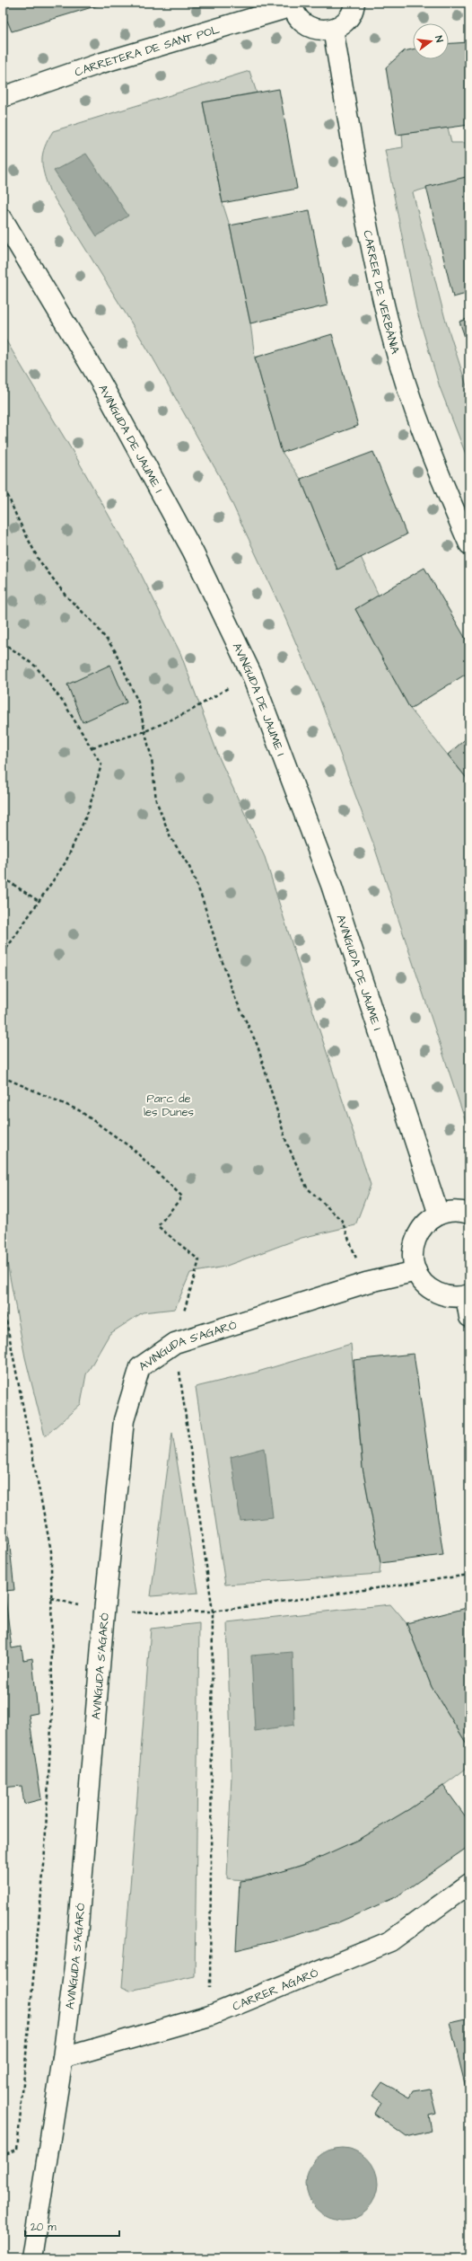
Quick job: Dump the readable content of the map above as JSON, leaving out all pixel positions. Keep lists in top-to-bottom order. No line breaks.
{"streets":{"street":["CARRETERA DE SANT POL","CARRER DE VERBÀNIA","AVINGUDA DE JAUME I","AVINGUDA S'AGARÓ","CARRER AGARÓ"]},"crossings":[["AVINGUDA S'AGARÓ","CARRER AGARÓ"]],"parks":["Parc de les Dunes"],"scale_bar":"20 m","north":"right"}
